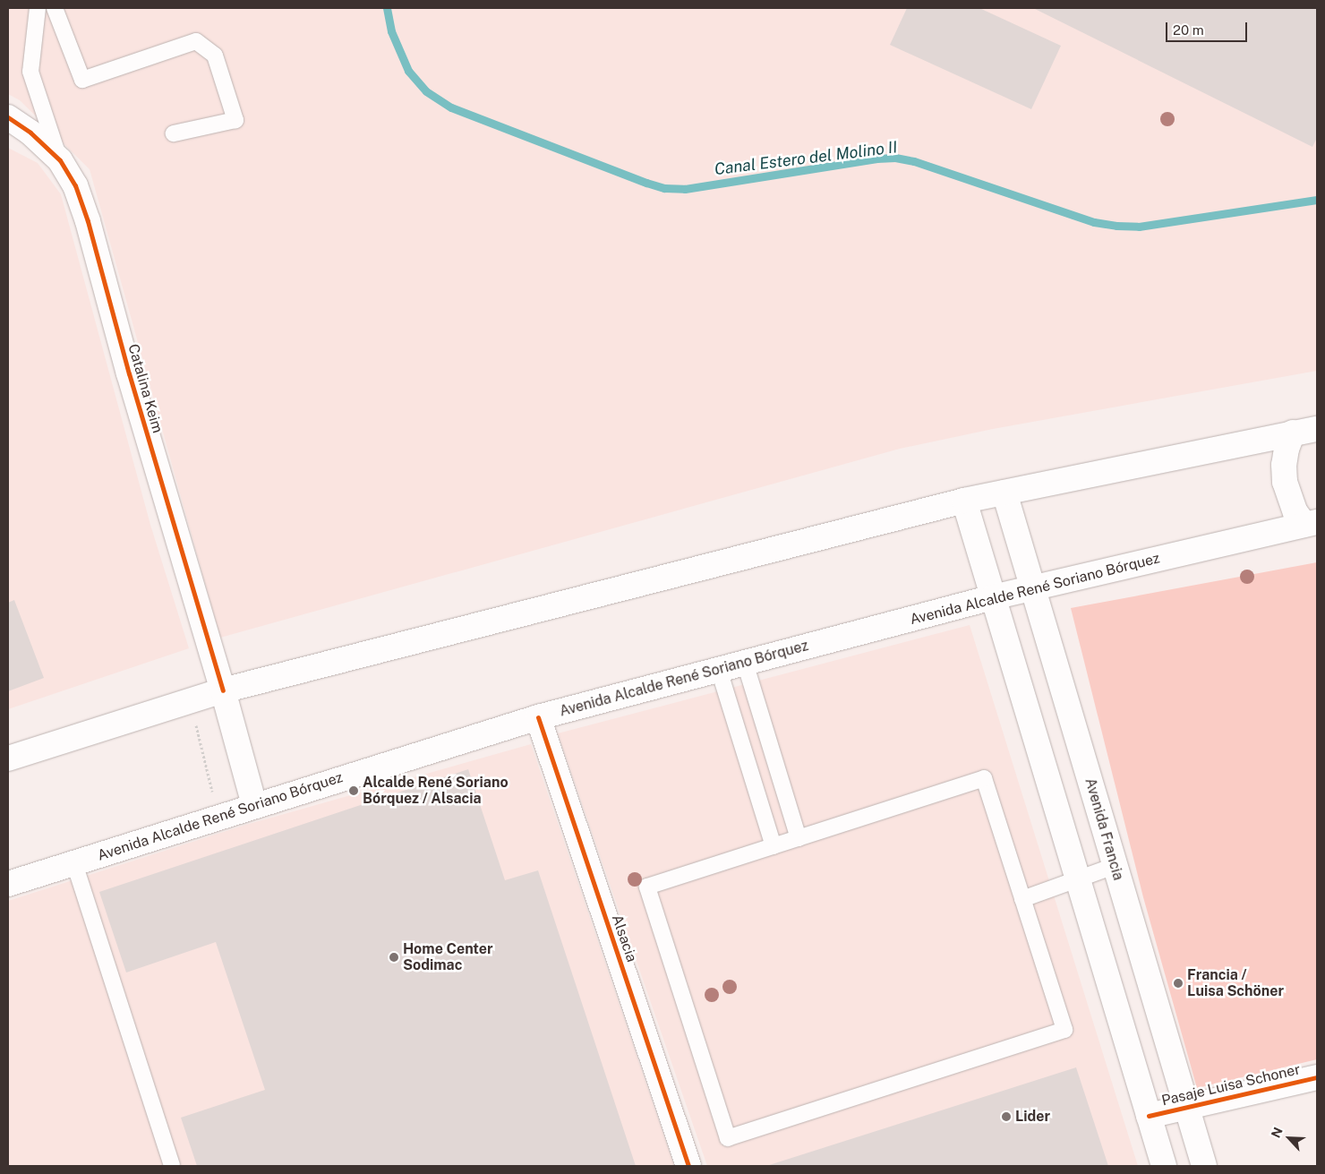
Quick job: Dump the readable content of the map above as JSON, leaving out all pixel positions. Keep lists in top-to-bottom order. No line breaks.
{"streets":{"main road":["Catalina Keim","Avenida Alcalde René Soriano Bórquez","Avenida Francia","Alsacia","Pasaje Luisa Schoner"]},"crossings":[["Catalina Keim","Avenida Alcalde René Soriano Bórquez"],["Avenida Alcalde René Soriano Bórquez","Avenida Francia"],["Avenida Alcalde René Soriano Bórquez","Alsacia"],["Avenida Francia","Pasaje Luisa Schoner"]],"water":["Canal Estero del Molino II"],"places":["Alcalde René Soriano Bórquez / Alsacia","Home Center Sodimac","Francia / Luisa Schöner","Lider"],"scale_bar":"20 m","north":"top left"}
